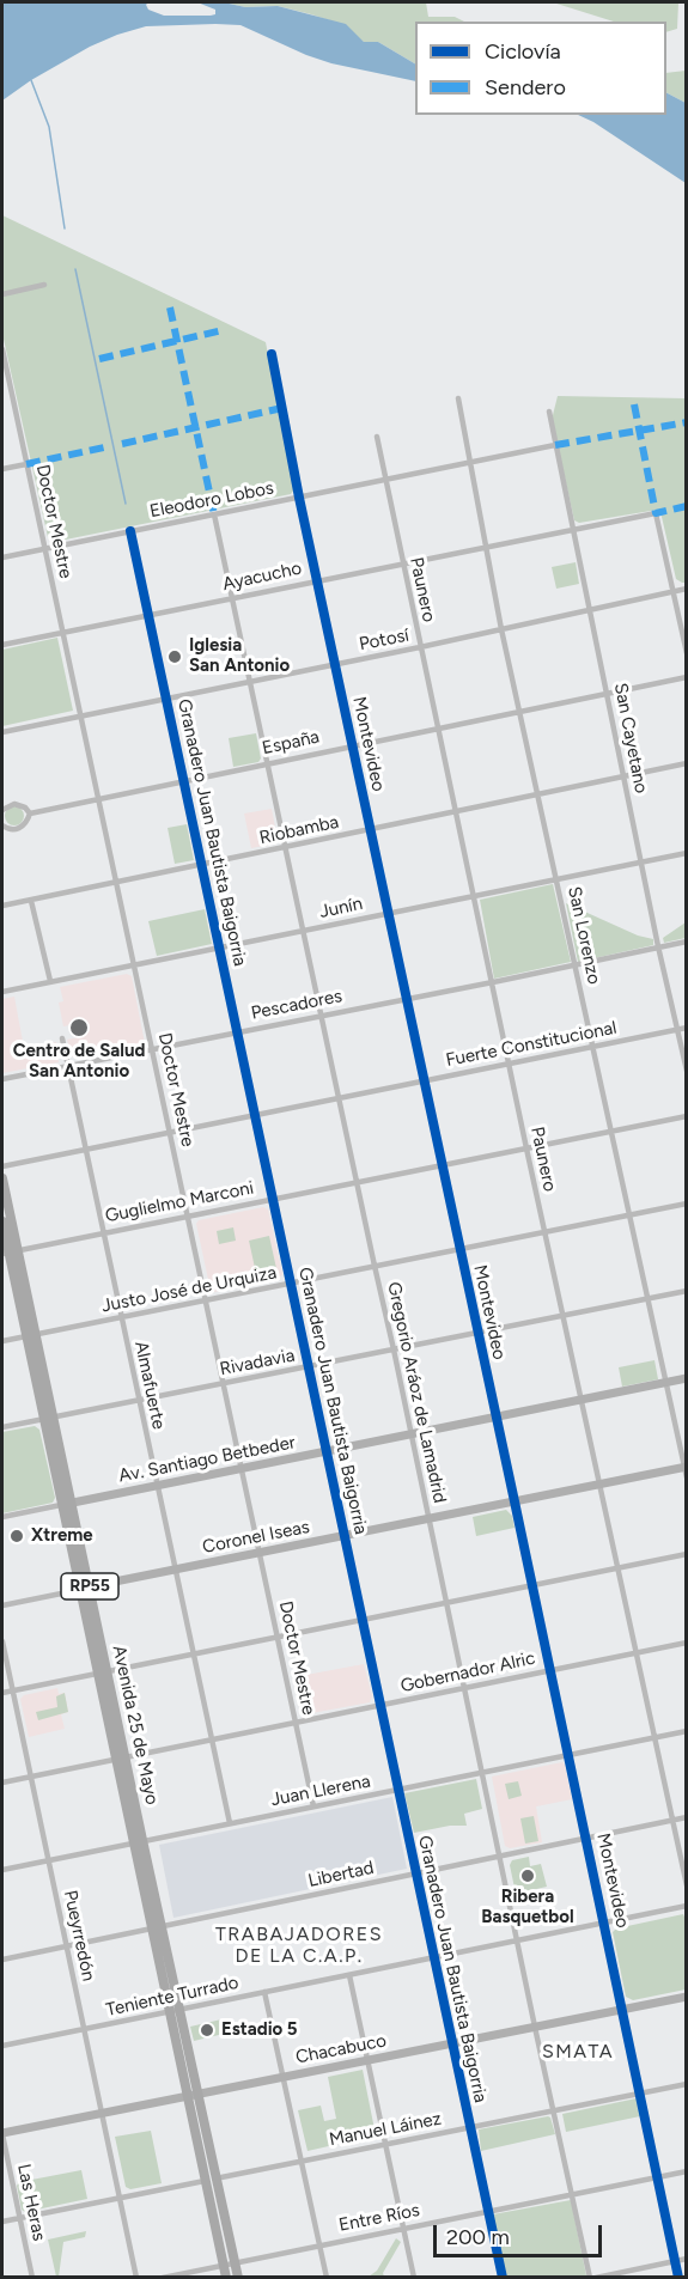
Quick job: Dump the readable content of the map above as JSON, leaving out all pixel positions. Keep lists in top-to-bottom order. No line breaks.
{"streets":{"main road":["Av. Santiago Betbeder","Coronel Iseas","RP55","Avenida 25 de Mayo","Chacabuco"],"street":["Eleodoro Lobos","Doctor Mestre","Ayacucho","Paunero","Potosí","San Cayetano","España","Montevideo","Riobamba","Granadero Juan Bautista Baigorria","Junín","San Lorenzo","Pescadores","Fuerte Constitucional","Guglielmo Marconi","Justo José de Urquiza","Rivadavia","Almafuerte","Gregorio Aráoz de Lamadrid","Gobernador Alric","Juan Llerena","Libertad","Pueyrredón","Teniente Turrado","Manuel Láinez","Las Heras","Entre Ríos"]},"crossings":[["Eleodoro Lobos","Doctor Mestre"],["Eleodoro Lobos","Paunero"],["Eleodoro Lobos","San Cayetano"],["Eleodoro Lobos","Montevideo"],["Eleodoro Lobos","Granadero Juan Bautista Baigorria"],["Eleodoro Lobos","San Lorenzo"],["Eleodoro Lobos","Gregorio Aráoz de Lamadrid"],["Doctor Mestre","Ayacucho"],["Doctor Mestre","Potosí"],["Doctor Mestre","España"],["Doctor Mestre","Riobamba"],["Doctor Mestre","Junín"],["Doctor Mestre","Pescadores"],["Doctor Mestre","Fuerte Constitucional"],["Doctor Mestre","Guglielmo Marconi"],["Doctor Mestre","Justo José de Urquiza"],["Doctor Mestre","Rivadavia"],["Doctor Mestre","Av. Santiago Betbeder"],["Doctor Mestre","Coronel Iseas"],["Doctor Mestre","Gobernador Alric"],["Doctor Mestre","Juan Llerena"],["Ayacucho","Paunero"],["Ayacucho","Potosí"],["Ayacucho","San Cayetano"],["Ayacucho","Montevideo"],["Ayacucho","Granadero Juan Bautista Baigorria"],["Ayacucho","San Lorenzo"],["Ayacucho","Gregorio Aráoz de Lamadrid"],["Paunero","Potosí"],["Paunero","España"],["Paunero","Riobamba"],["Paunero","Junín"],["Paunero","Pescadores"],["Paunero","Fuerte Constitucional"],["Paunero","Guglielmo Marconi"],["Paunero","Justo José de Urquiza"],["Paunero","Rivadavia"],["Paunero","Av. Santiago Betbeder"],["Paunero","Coronel Iseas"],["Paunero","Gobernador Alric"],["Paunero","Juan Llerena"],["Paunero","Libertad"],["Potosí","San Cayetano"],["Potosí","Montevideo"],["Potosí","Granadero Juan Bautista Baigorria"],["Potosí","San Lorenzo"],["Potosí","Gregorio Aráoz de Lamadrid"],["San Cayetano","España"],["San Cayetano","Riobamba"],["San Cayetano","Junín"],["San Cayetano","Pescadores"],["San Cayetano","Fuerte Constitucional"],["España","Montevideo"],["España","Granadero Juan Bautista Baigorria"],["España","San Lorenzo"],["España","Gregorio Aráoz de Lamadrid"],["Montevideo","Riobamba"],["Montevideo","Junín"],["Montevideo","Pescadores"],["Montevideo","Fuerte Constitucional"],["Montevideo","Guglielmo Marconi"],["Montevideo","Justo José de Urquiza"],["Montevideo","Rivadavia"],["Montevideo","Av. Santiago Betbeder"],["Montevideo","Coronel Iseas"],["Montevideo","Gobernador Alric"],["Montevideo","Juan Llerena"],["Montevideo","Libertad"],["Montevideo","Teniente Turrado"],["Montevideo","Chacabuco"],["Montevideo","Manuel Láinez"],["Montevideo","Entre Ríos"],["Riobamba","Granadero Juan Bautista Baigorria"],["Riobamba","San Lorenzo"],["Riobamba","Gregorio Aráoz de Lamadrid"],["Granadero Juan Bautista Baigorria","Junín"],["Granadero Juan Bautista Baigorria","Pescadores"],["Granadero Juan Bautista Baigorria","Fuerte Constitucional"],["Granadero Juan Bautista Baigorria","Guglielmo Marconi"],["Granadero Juan Bautista Baigorria","Justo José de Urquiza"],["Granadero Juan Bautista Baigorria","Rivadavia"],["Granadero Juan Bautista Baigorria","Av. Santiago Betbeder"],["Granadero Juan Bautista Baigorria","Coronel Iseas"],["Granadero Juan Bautista Baigorria","Gobernador Alric"],["Granadero Juan Bautista Baigorria","Juan Llerena"],["Granadero Juan Bautista Baigorria","Libertad"],["Granadero Juan Bautista Baigorria","Teniente Turrado"],["Granadero Juan Bautista Baigorria","Chacabuco"],["Granadero Juan Bautista Baigorria","Manuel Láinez"],["Granadero Juan Bautista Baigorria","Entre Ríos"],["Junín","San Lorenzo"],["Junín","Gregorio Aráoz de Lamadrid"],["San Lorenzo","Pescadores"],["San Lorenzo","Fuerte Constitucional"],["San Lorenzo","Guglielmo Marconi"],["San Lorenzo","Justo José de Urquiza"],["San Lorenzo","Rivadavia"],["San Lorenzo","Av. Santiago Betbeder"],["San Lorenzo","Coronel Iseas"],["Pescadores","Almafuerte"],["Pescadores","Gregorio Aráoz de Lamadrid"],["Fuerte Constitucional","Almafuerte"],["Fuerte Constitucional","Gregorio Aráoz de Lamadrid"],["Guglielmo Marconi","Almafuerte"],["Guglielmo Marconi","Gregorio Aráoz de Lamadrid"],["Guglielmo Marconi","Avenida 25 de Mayo"],["Justo José de Urquiza","Almafuerte"],["Justo José de Urquiza","Gregorio Aráoz de Lamadrid"],["Justo José de Urquiza","Avenida 25 de Mayo"],["Rivadavia","Almafuerte"],["Rivadavia","Gregorio Aráoz de Lamadrid"],["Rivadavia","Avenida 25 de Mayo"],["Almafuerte","Av. Santiago Betbeder"],["Almafuerte","Coronel Iseas"],["Almafuerte","Gobernador Alric"],["Almafuerte","Juan Llerena"],["Gregorio Aráoz de Lamadrid","Av. Santiago Betbeder"],["Gregorio Aráoz de Lamadrid","Coronel Iseas"],["Gregorio Aráoz de Lamadrid","Gobernador Alric"],["Gregorio Aráoz de Lamadrid","Juan Llerena"],["Gregorio Aráoz de Lamadrid","Libertad"],["Gregorio Aráoz de Lamadrid","Teniente Turrado"],["Gregorio Aráoz de Lamadrid","Chacabuco"],["Gregorio Aráoz de Lamadrid","Manuel Láinez"],["Gregorio Aráoz de Lamadrid","Entre Ríos"],["Av. Santiago Betbeder","Avenida 25 de Mayo"],["Coronel Iseas","Avenida 25 de Mayo"],["Gobernador Alric","Avenida 25 de Mayo"],["Gobernador Alric","Pueyrredón"],["Avenida 25 de Mayo","Juan Llerena"],["Avenida 25 de Mayo","Libertad"],["Avenida 25 de Mayo","Teniente Turrado"],["Avenida 25 de Mayo","Chacabuco"],["Avenida 25 de Mayo","Manuel Láinez"],["Avenida 25 de Mayo","Entre Ríos"],["Juan Llerena","Pueyrredón"],["Libertad","Pueyrredón"],["Pueyrredón","Teniente Turrado"],["Pueyrredón","Chacabuco"],["Chacabuco","Las Heras"]],"districts":["TRABAJADORES DE LA C.A.P.","SMATA"],"places":["Iglesia San Antonio","Centro de Salud San Antonio","Xtreme","Ribera Basquetbol","Estadio 5"],"legend":["Ciclovía","Sendero"],"scale_bar":"200 m"}
